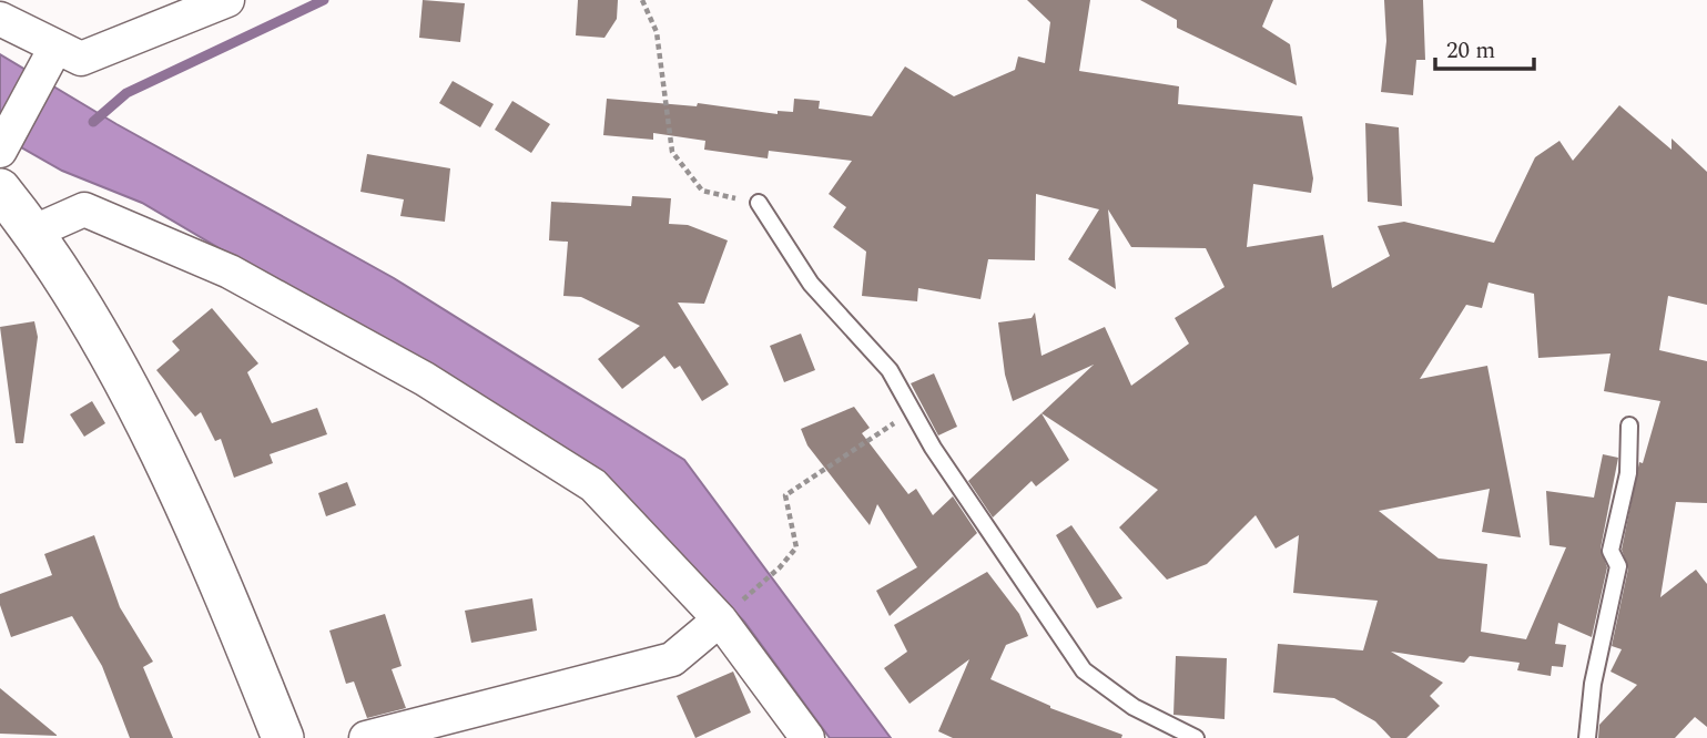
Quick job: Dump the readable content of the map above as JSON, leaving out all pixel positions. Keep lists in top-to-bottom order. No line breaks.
{"scale_bar":"20 m"}
